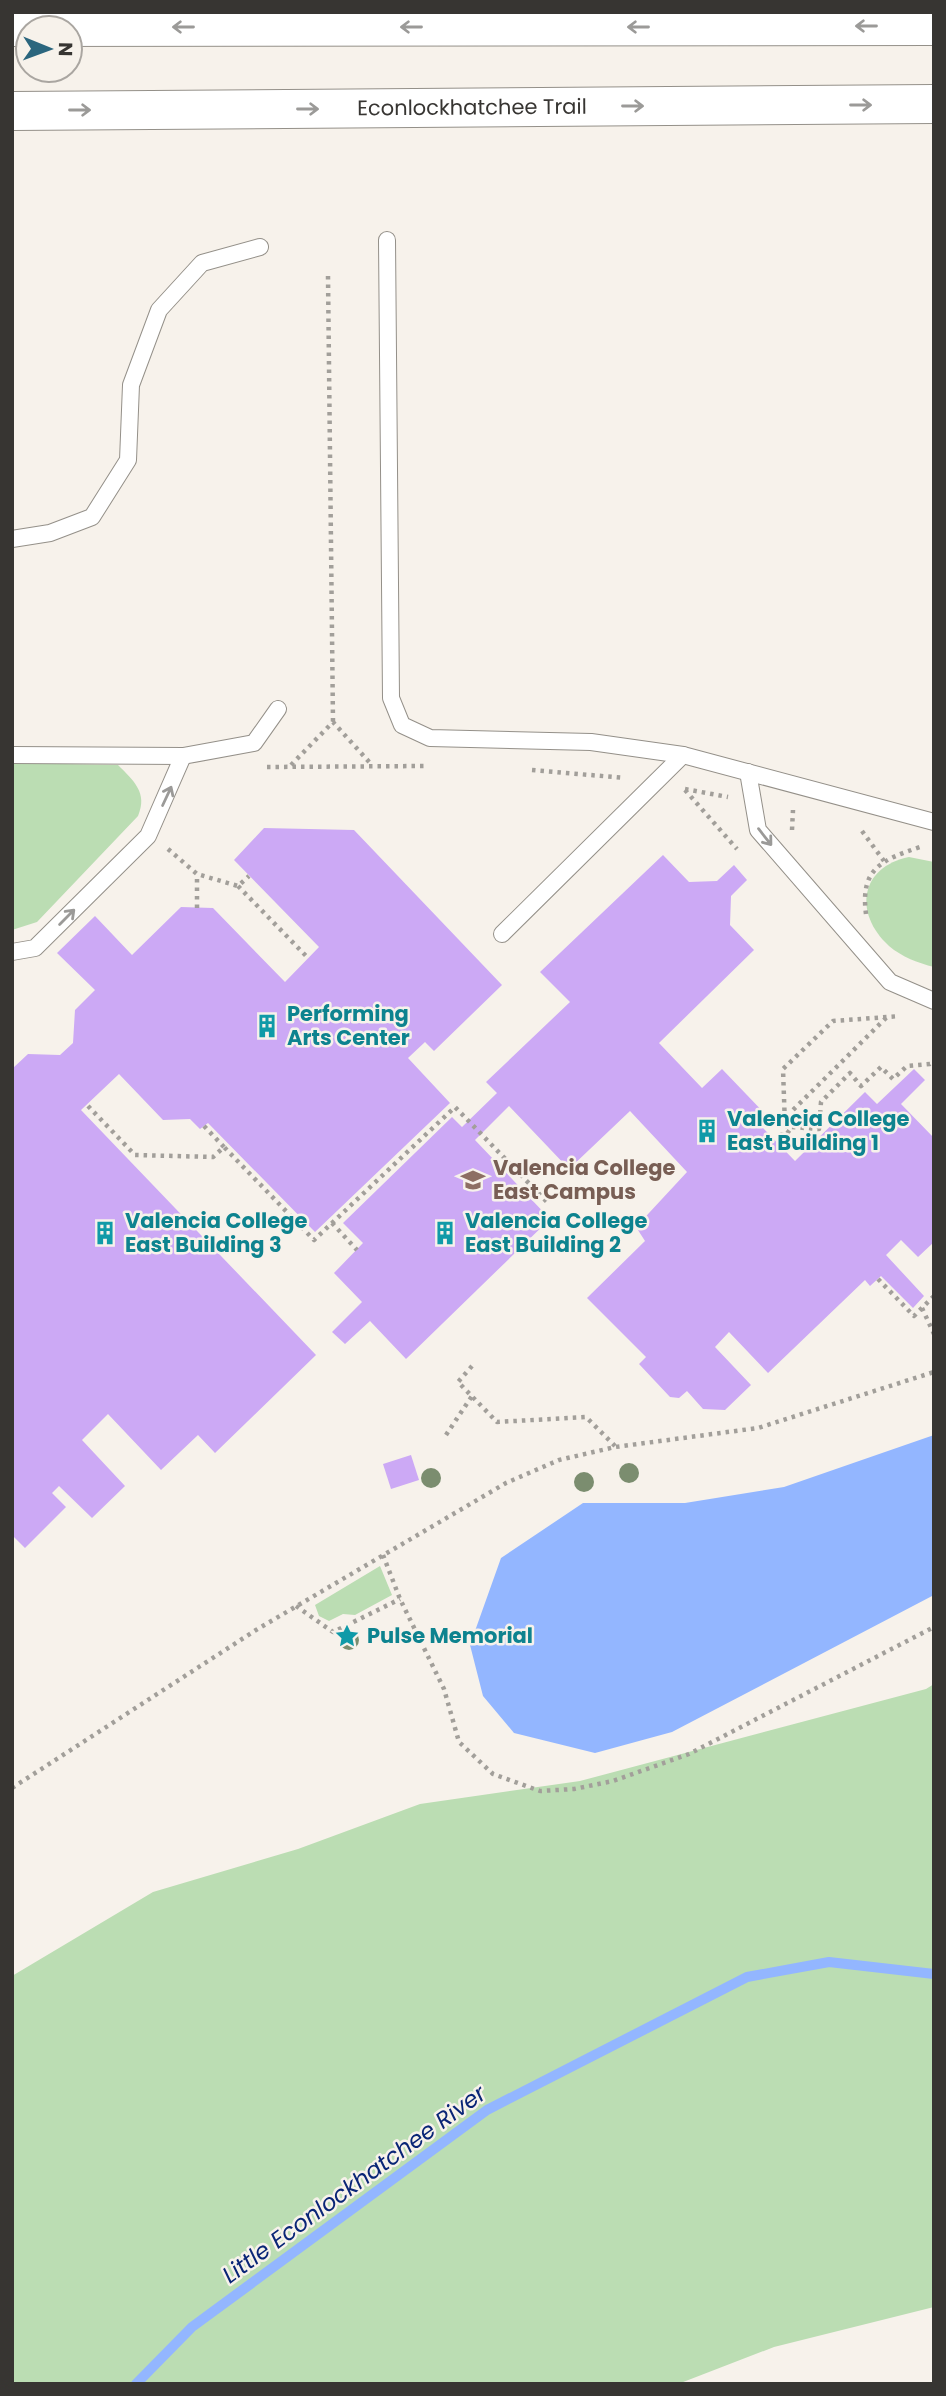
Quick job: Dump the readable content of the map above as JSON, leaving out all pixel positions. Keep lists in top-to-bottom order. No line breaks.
{"streets":{"street":["Econlockhatchee Trail"]},"water":["Little Econlockhatchee River"],"places":{"building":["Performing Arts Center","Valencia College East Building 1","Valencia College East Building 3","Valencia College East Building 2"],"school or university":["Valencia College East Campus"],"place":["Pulse Memorial"]},"north":"right"}
